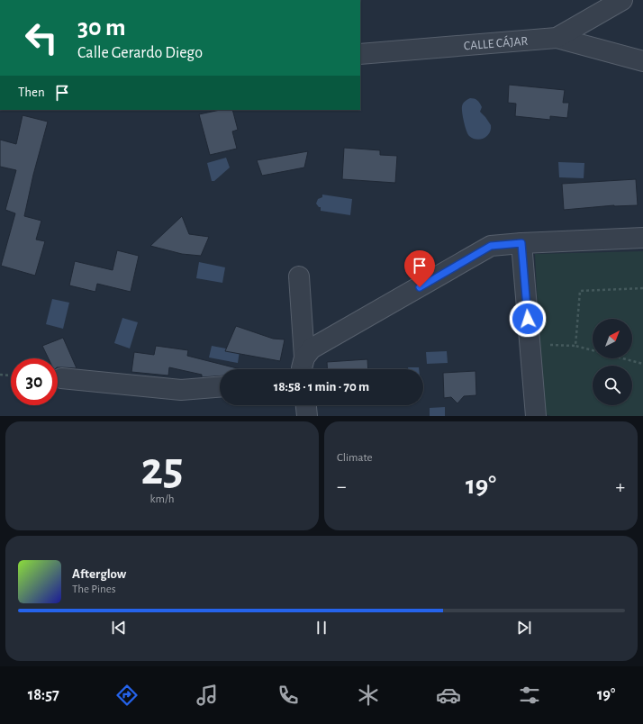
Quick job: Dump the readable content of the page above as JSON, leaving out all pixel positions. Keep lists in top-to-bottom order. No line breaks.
{"streets":{"street":["CALLE CÁJAR"]},"north":"top right","page":{"turn":["30 m","Calle Gerardo Diego"],"then":"Then","limit":"30","trip":"18:58 · 1 min · 70 m","tile":[["25","km/h"],"Climate"],"heat":["−","19°","+"],"song":["Afterglow","The Pines"],"tabs":["18:57","19°"]}}
